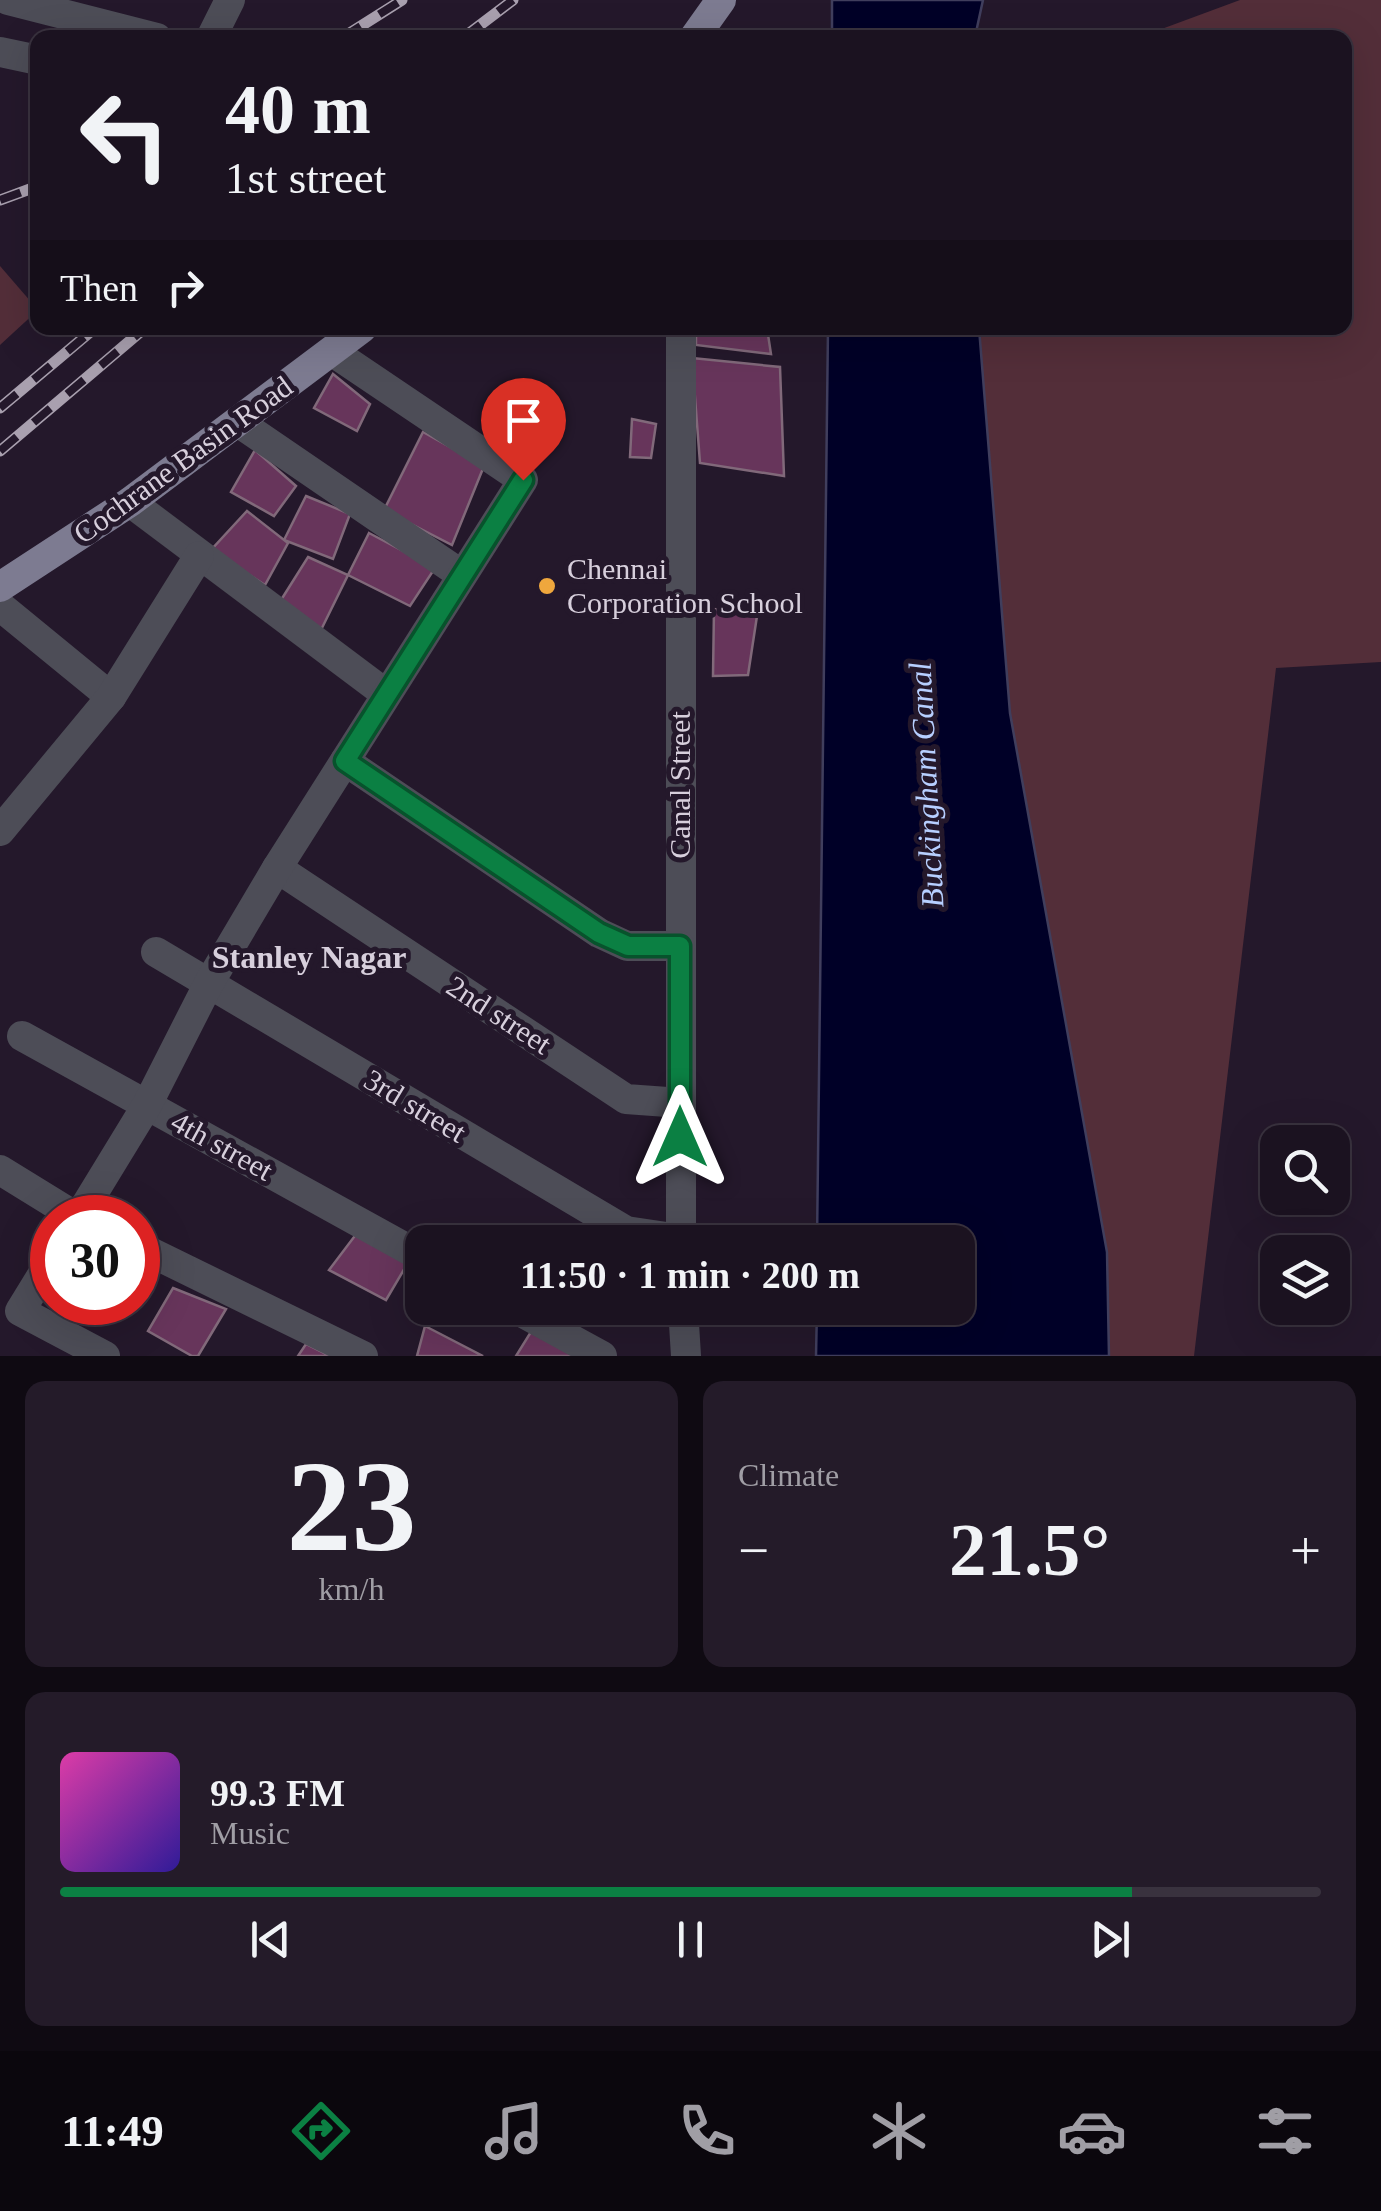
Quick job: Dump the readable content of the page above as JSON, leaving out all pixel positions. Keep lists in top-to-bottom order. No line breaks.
{"streets":{"main road":["Cochrane Basin Road"],"street":["Canal Street","2nd street","3rd street","4th street"]},"crossings":[["Canal Street","2nd street"]],"districts":["Stanley Nagar"],"water":["Buckingham Canal"],"places":["Chennai Corporation School"],"page":{"turn":["40 m","1st street"],"then":"Then","limit":"30","trip":"11:50 · 1 min · 200 m","tile":[["23","km/h"],"Climate"],"heat":["−","21.5°","+"],"song":["99.3 FM","Music"],"tabs":"11:49"}}
